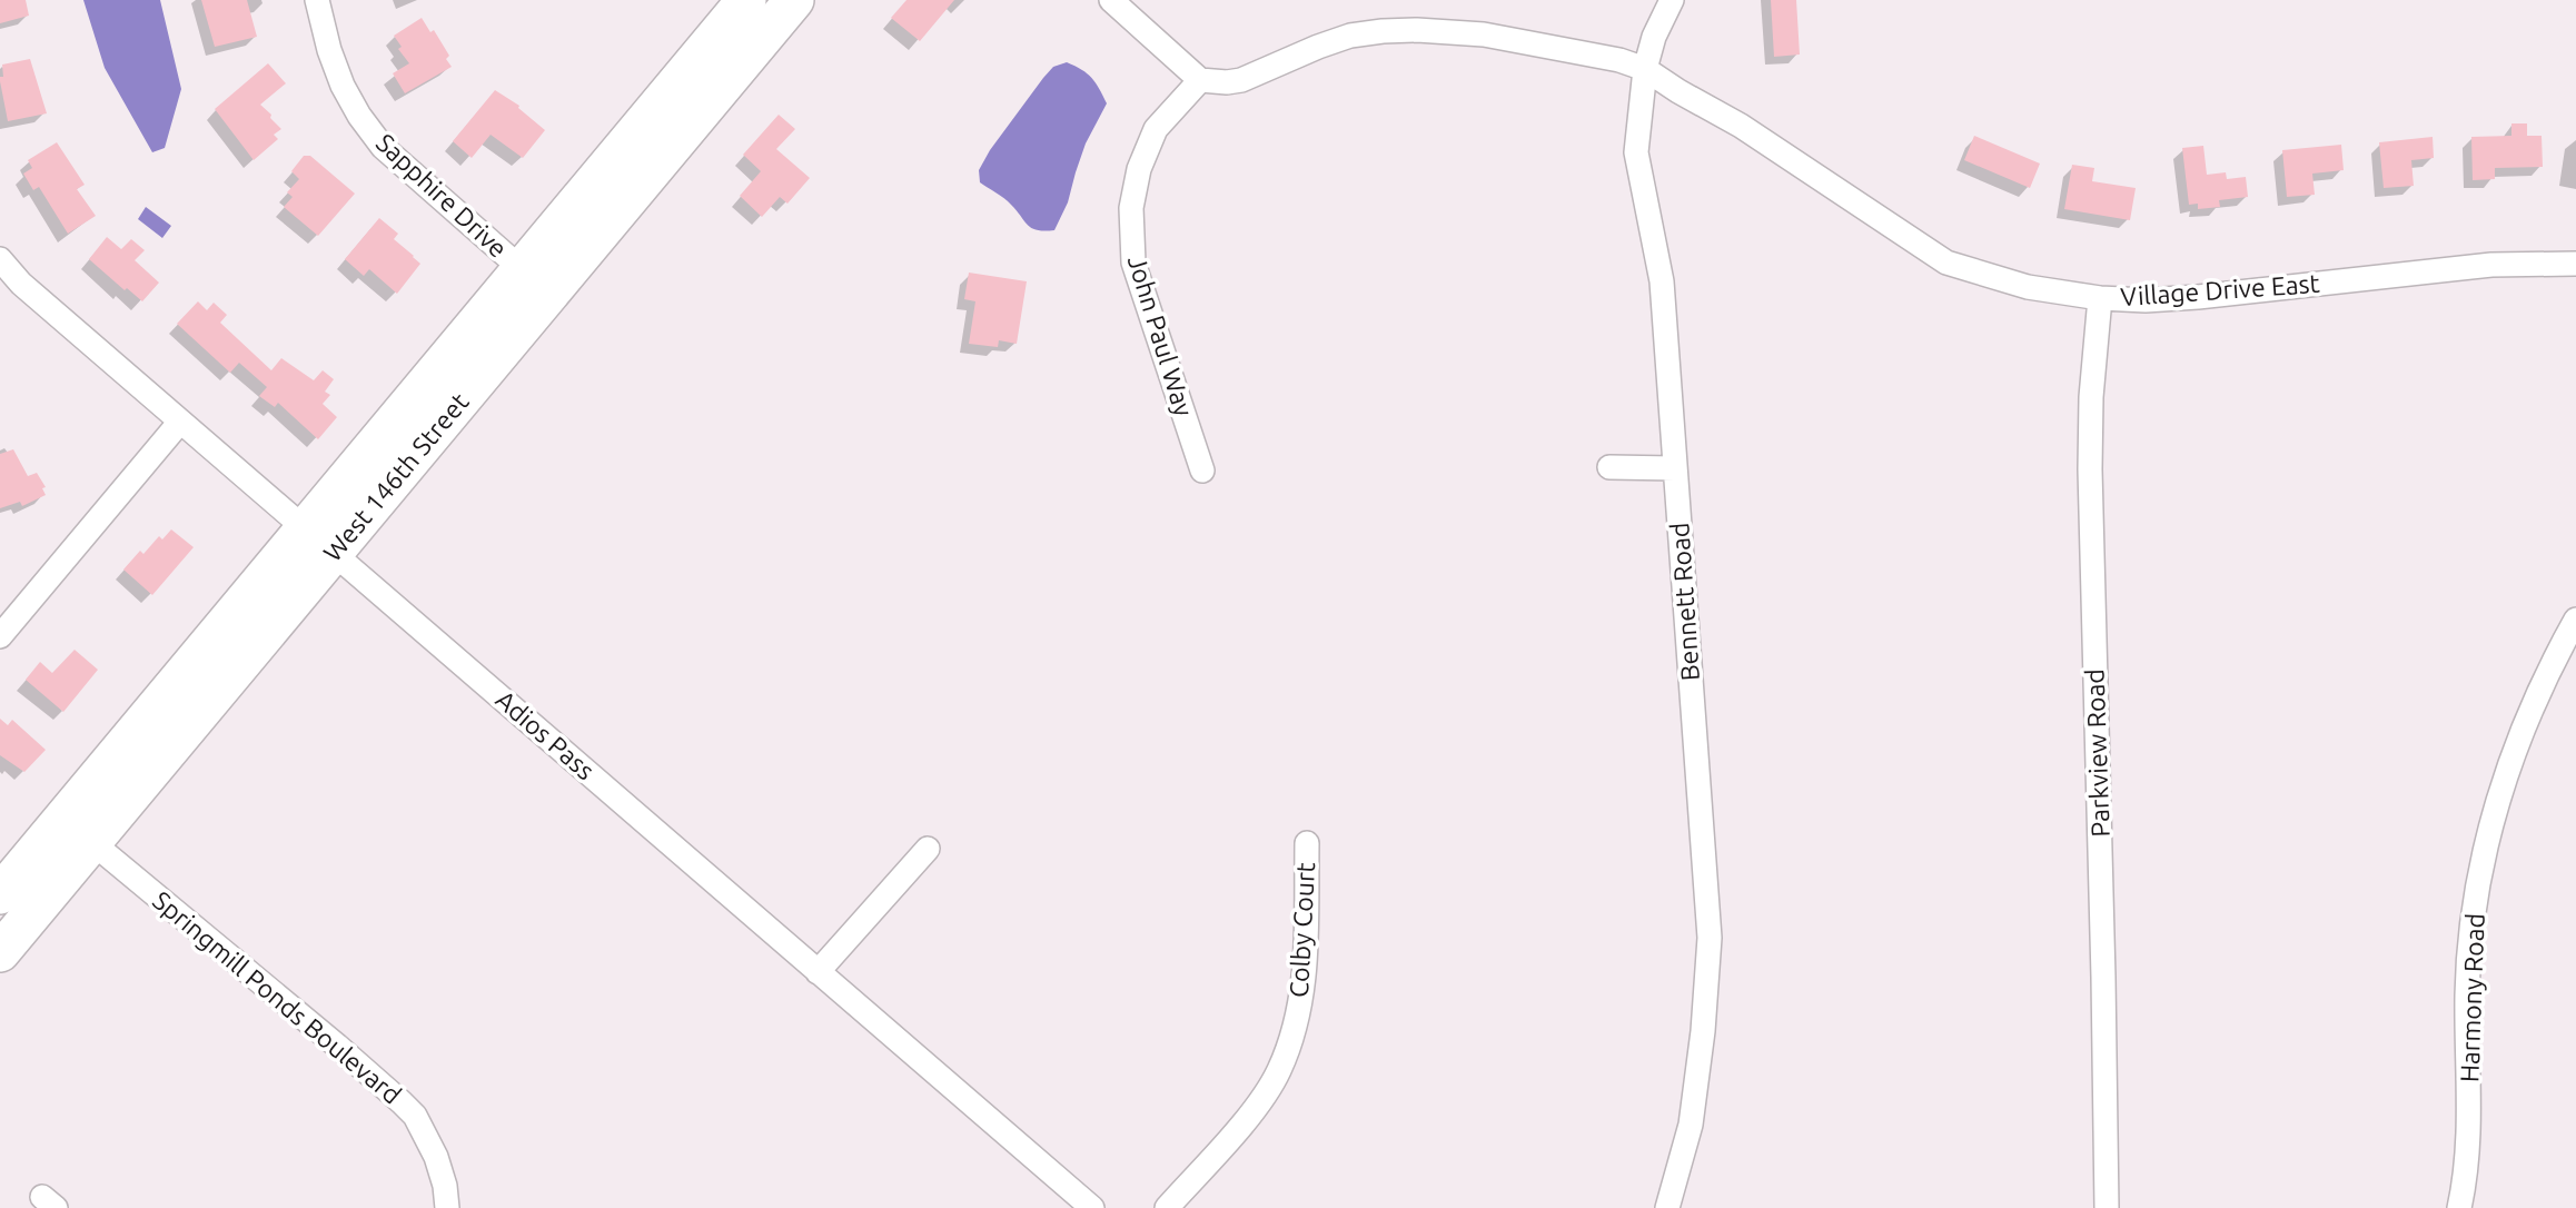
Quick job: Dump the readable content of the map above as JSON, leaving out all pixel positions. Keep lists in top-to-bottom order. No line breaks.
{"streets":{"main road":["West 146th Street"],"street":["Sapphire Drive","Village Drive East","John Paul Way","Bennett Road","Adios Pass","Parkview Road","Colby Court","Springmill Ponds Boulevard","Harmony Road"]},"crossings":[["Sapphire Drive","West 146th Street"],["Village Drive East","John Paul Way"],["Village Drive East","Bennett Road"],["Village Drive East","Parkview Road"],["West 146th Street","Adios Pass"],["West 146th Street","Springmill Ponds Boulevard"]]}
